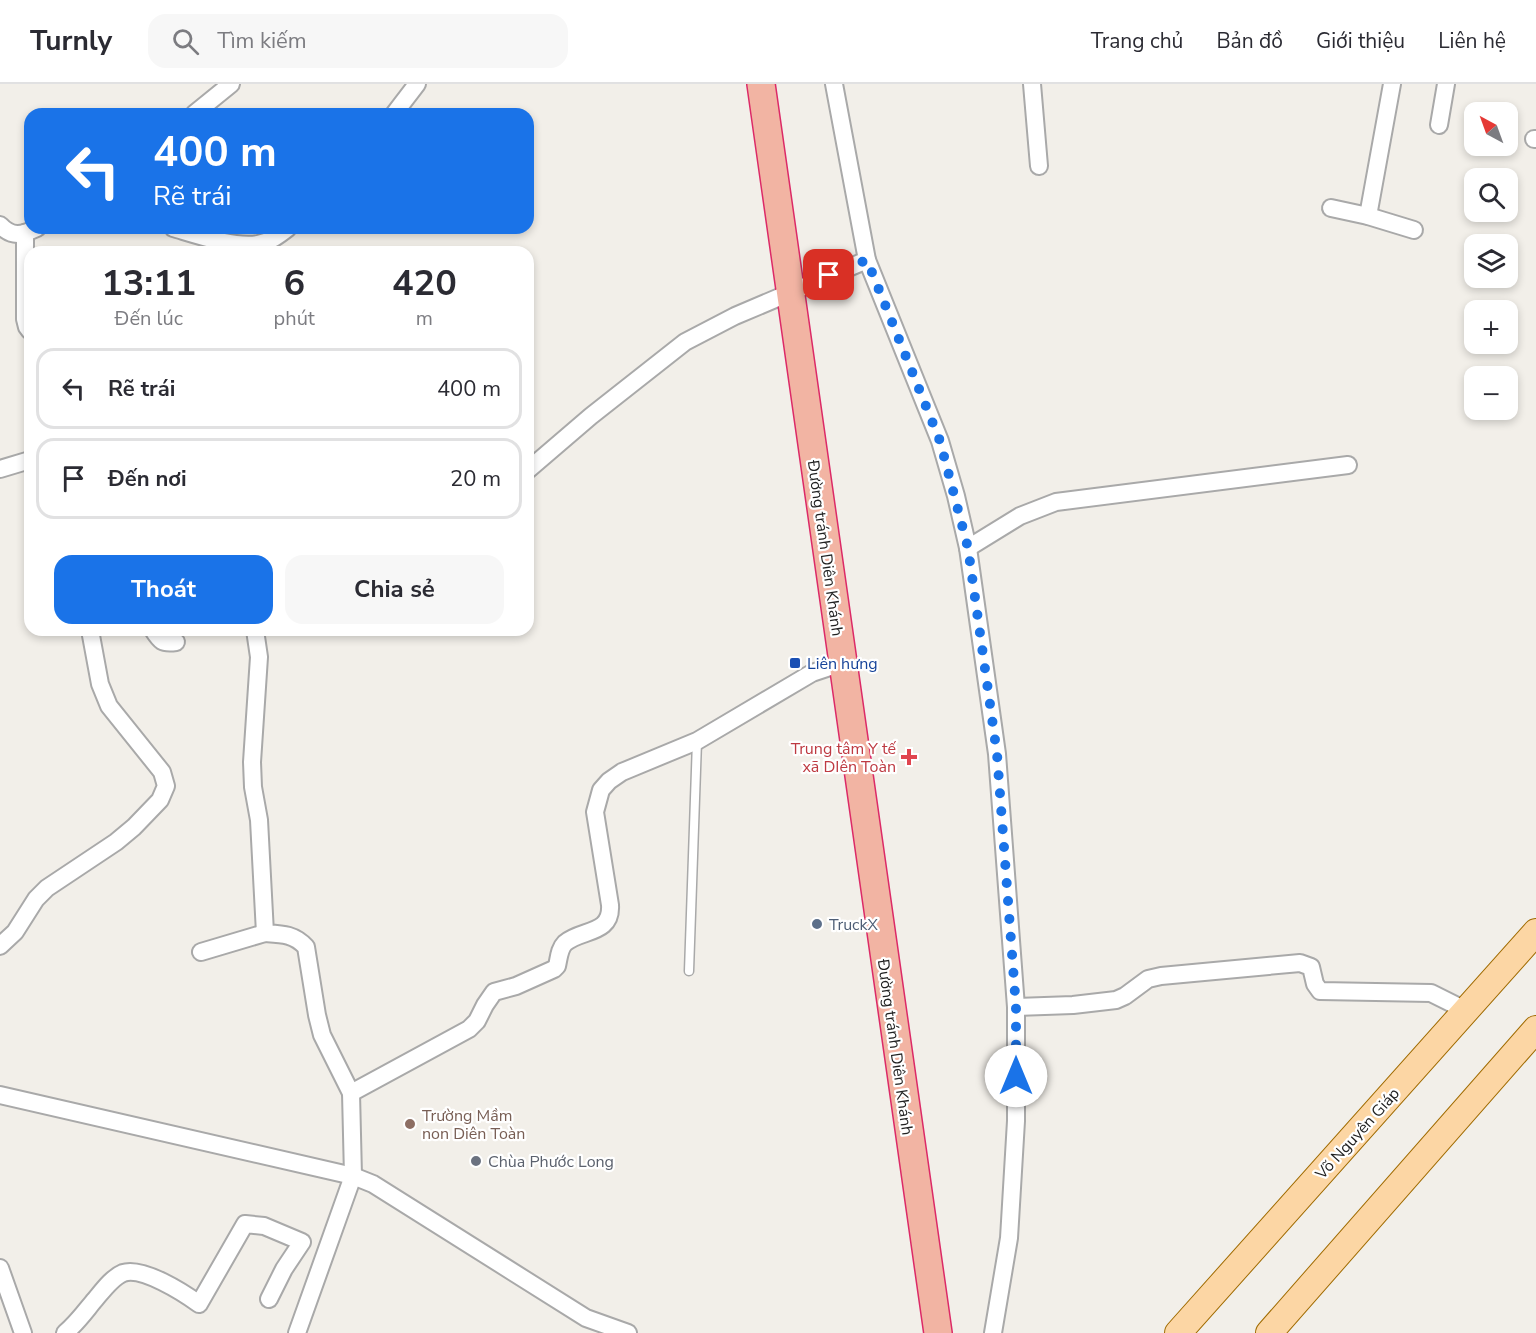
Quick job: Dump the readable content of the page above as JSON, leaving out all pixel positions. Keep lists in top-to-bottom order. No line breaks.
{"streets":{"highway":["Đường tránh Diên Khánh"],"main road":["Võ Nguyên Giáp"]},"places":{"transit":["Liên hưng"],"health":["Trung tâm Y tế xã DIên Toàn"],"other":["TruckX","Trường Mầm non Diên Toàn","Chùa Phước Long"]},"north":"top left","page":{"header":"Turnly","search":"Tìm kiếm","nav":["Trang chủ","Bản đồ","Giới thiệu","Liên hệ"],"map_buttons":["+","−"],"turn":["400 m","Rẽ trái"],"eta":["13:11","Đến lúc","6","phút","420","m"],"list":[{"name":"Rẽ trái","value":"400 m"},{"name":"Đến nơi","value":"20 m"}],"buttons":["Thoát","Chia sẻ"]}}
